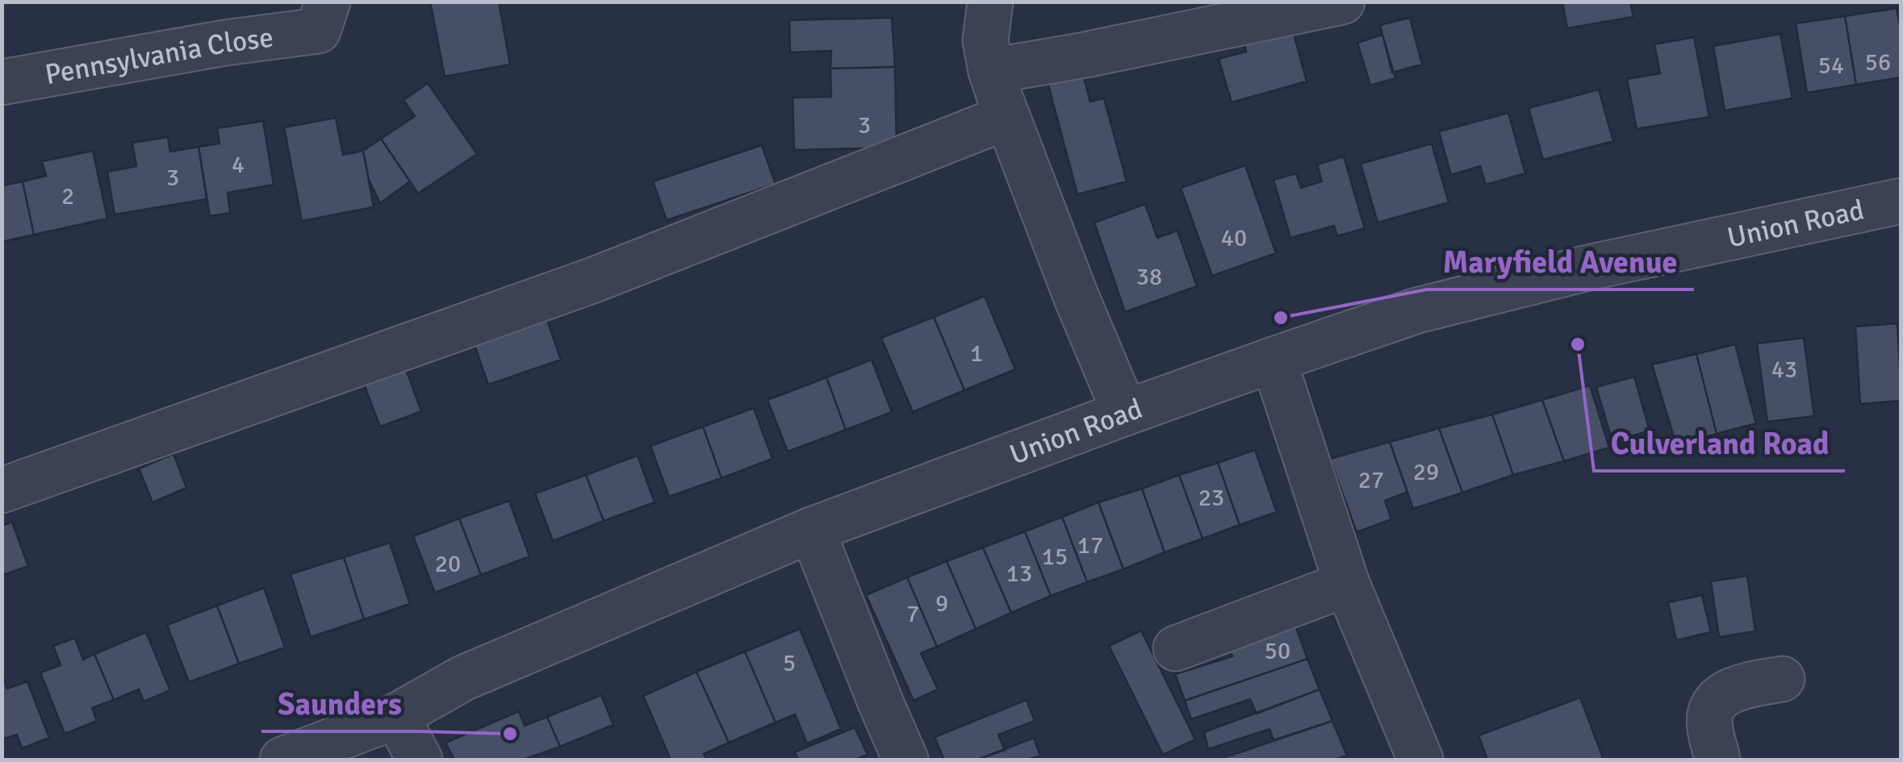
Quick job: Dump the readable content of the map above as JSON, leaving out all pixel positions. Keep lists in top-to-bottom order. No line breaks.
{"streets":{"street":["Pennsylvania Close","Union Road"]},"places":["Maryfield Avenue","Culverland Road","Saunders"],"house_numbers":["56","54","3","4","3","2","40","38","1","43","29","27","23","17","15","20","13","9","7","50","5"]}
